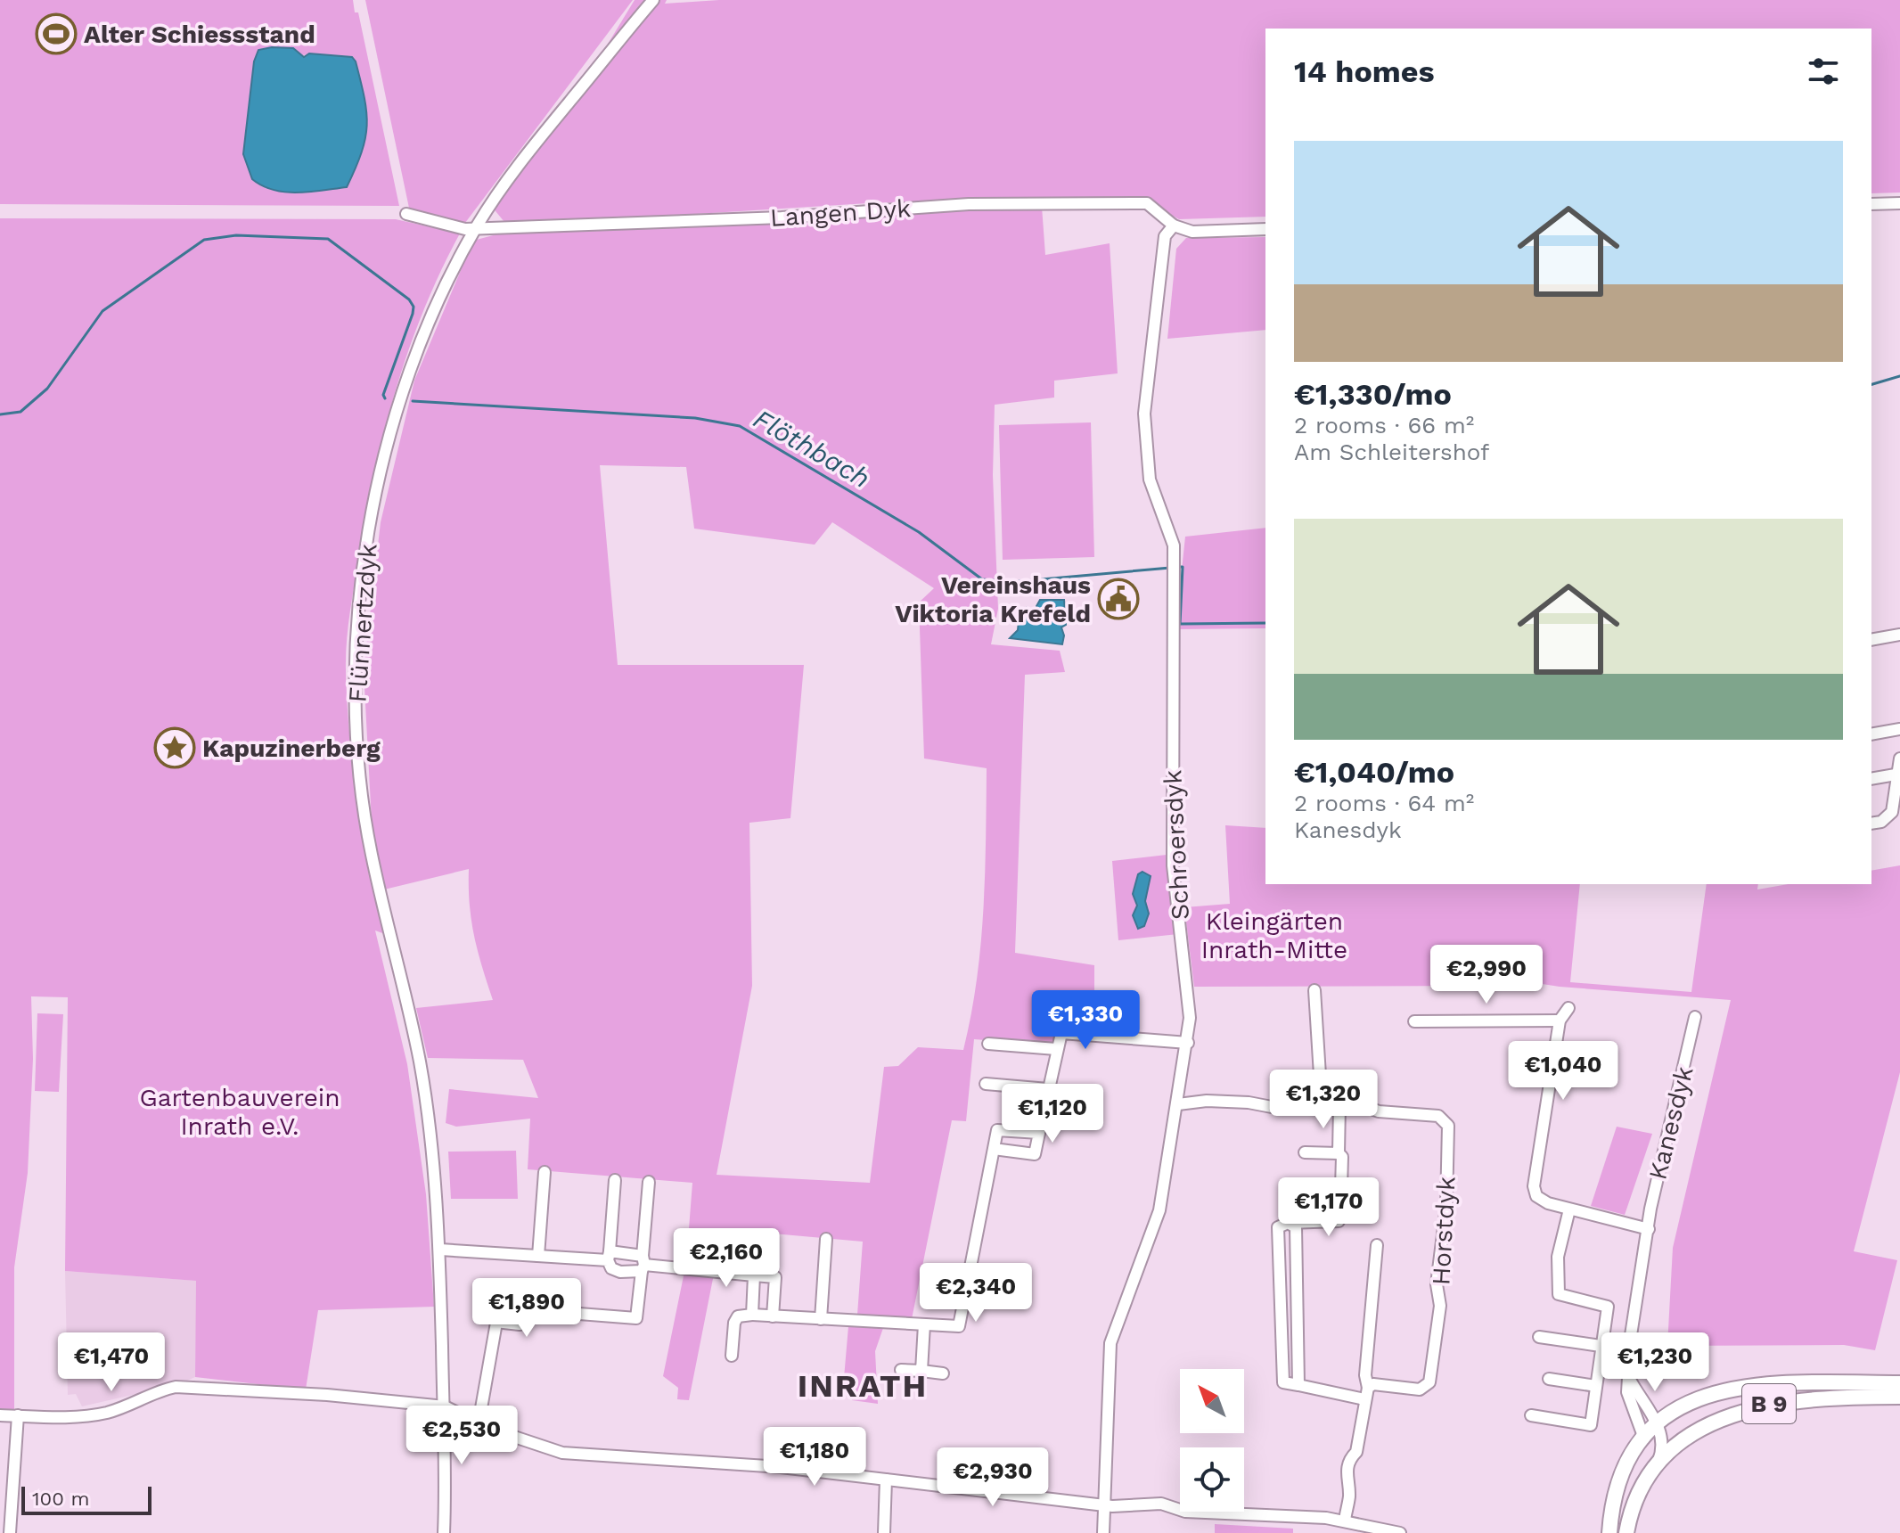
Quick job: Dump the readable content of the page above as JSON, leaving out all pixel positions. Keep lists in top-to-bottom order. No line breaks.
{"streets":{"main road":["B 9"],"street":["Langen Dyk","Flünnertzdyk","Schroersdyk","Kanesdyk","Horstdyk"]},"crossings":[["Langen Dyk","Flünnertzdyk"],["Langen Dyk","Schroersdyk"],["Schroersdyk","Horstdyk"],["Kanesdyk","B 9"]],"districts":["INRATH"],"water":["Flöthbach"],"parks":["Kleingärten Inrath-Mitte","Gartenbauverein Inrath e.V."],"places":{"sports":["Alter Schiessstand"],"public building":["Vereinshaus Viktoria Krefeld"],"place":["Kapuzinerberg"]},"scale_bar":"100 m","north":"top left","page":{"heading":"14 homes","list":[{"name":"€1,330/mo","note":"2 rooms · 66 m² · Am Schleitershof"},{"name":"€1,040/mo","note":"2 rooms · 64 m² · Kanesdyk"}],"price":["€2,990","€1,330","€1,040","€1,320","€1,120","€1,170","€2,160","€2,340","€1,890","€1,470","€1,230","€2,530","€1,180","€2,930"],"scale":"100 m"}}
